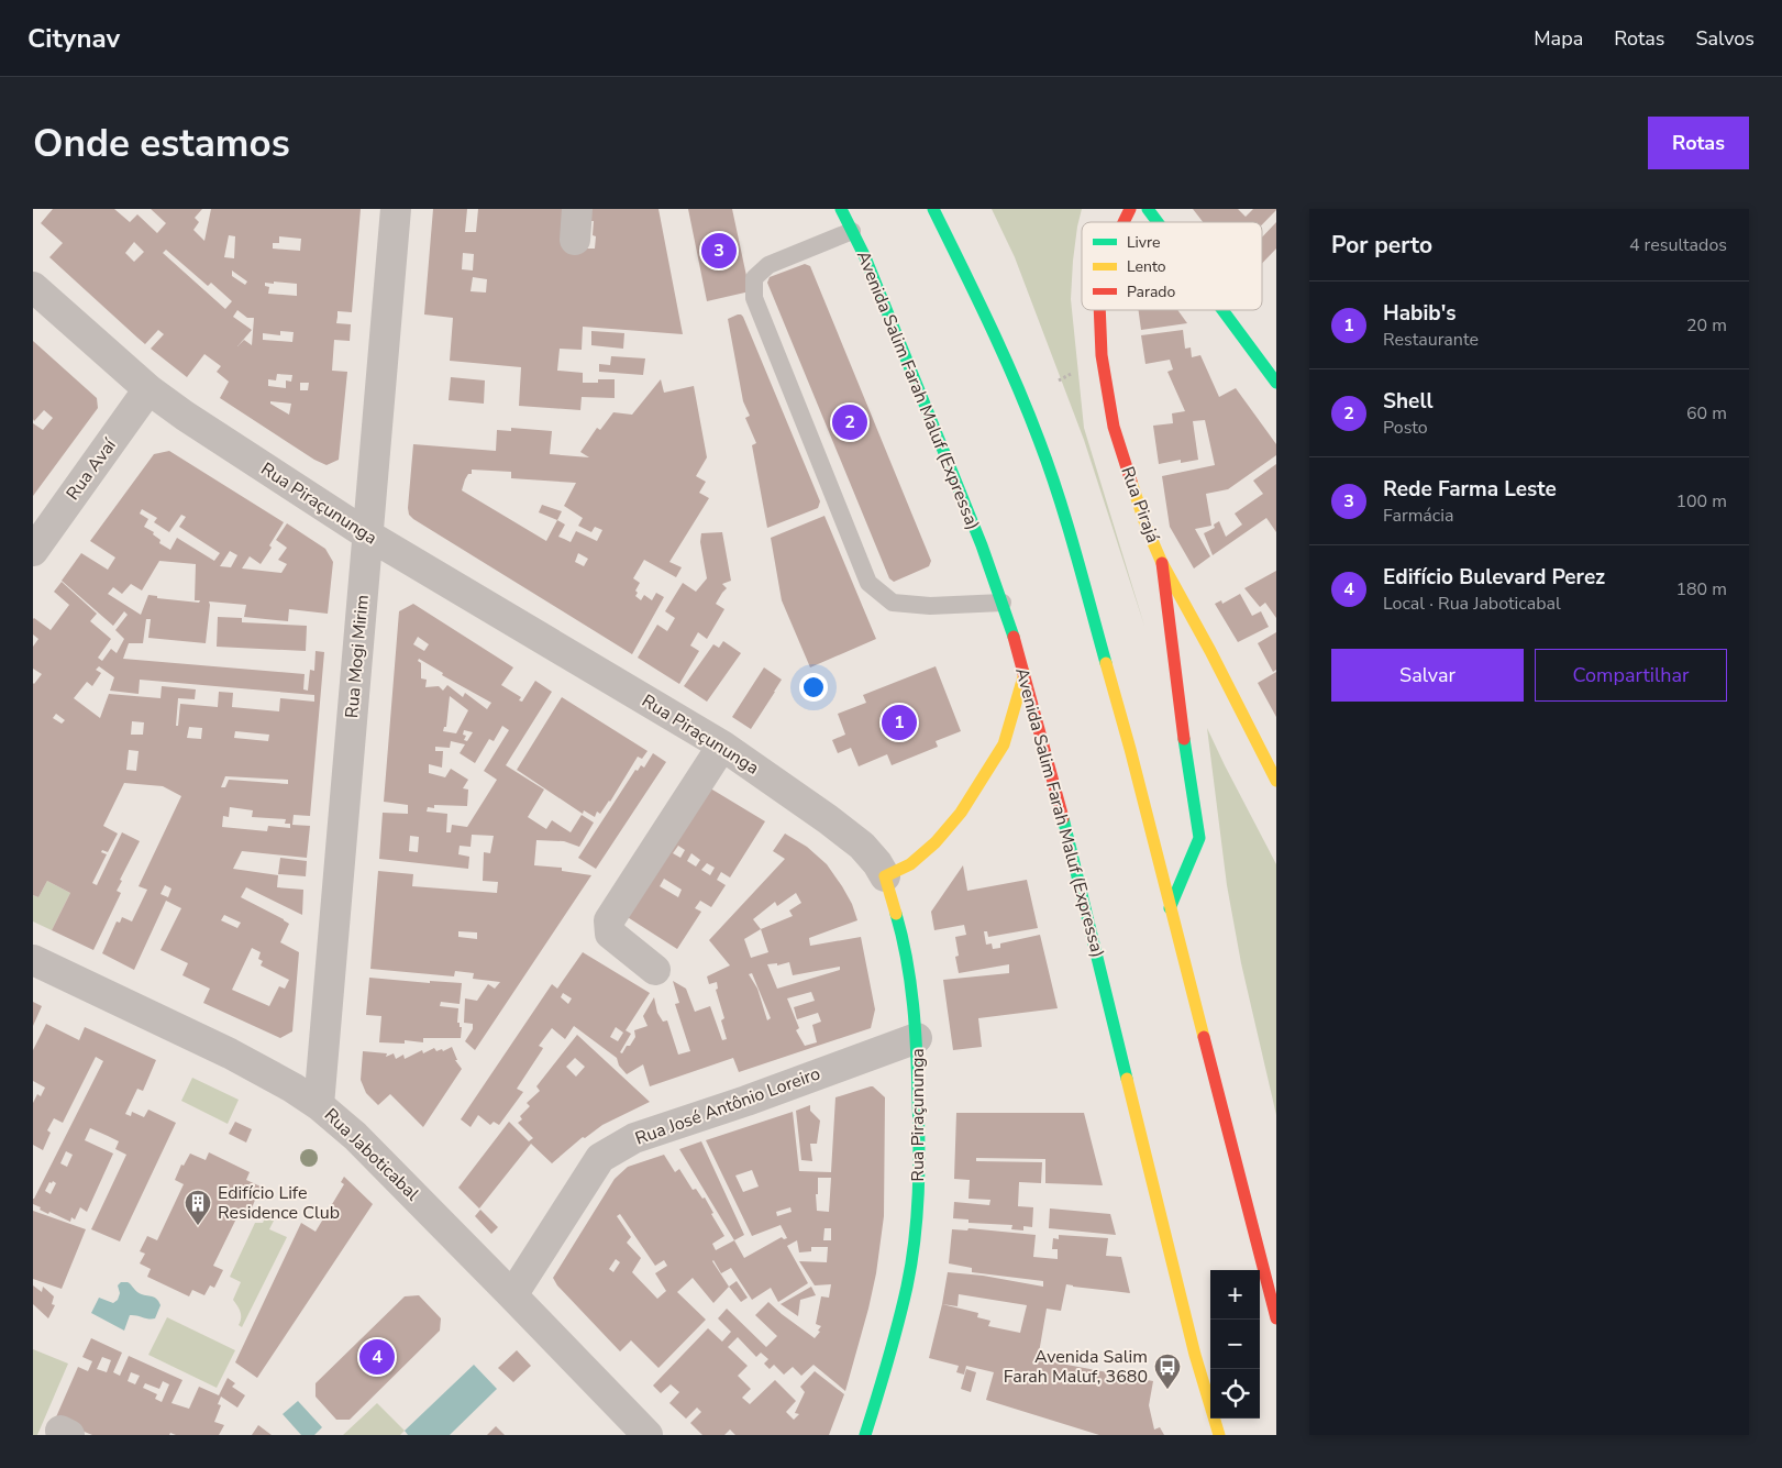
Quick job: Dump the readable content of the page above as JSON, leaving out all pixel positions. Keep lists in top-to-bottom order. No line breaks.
{"streets":{"main road":["Avenida Salim Farah Maluf (Expressa)","Rua Piraçununga","Rua Pirajá"],"street":["Rua Avaí","Rua Mogi Mirim","Rua José Antônio Loreiro","Rua Jaboticabal"]},"crossings":[["Rua Avaí","Rua Piraçununga"],["Rua Piraçununga","Rua Mogi Mirim"],["Rua Piraçununga","Rua José Antônio Loreiro"],["Rua Mogi Mirim","Rua Jaboticabal"],["Rua José Antônio Loreiro","Rua Jaboticabal"]],"places":{"building":["Edifício Life Residence Club"],"bus stop":["Avenida Salim Farah Maluf, 3680"]},"legend":["Livre","Lento","Parado"],"page":{"header":"Citynav","nav":["Mapa","Rotas","Salvos"],"buttons":["Rotas",["Salvar","Compartilhar"]],"title":"Onde estamos","heading":["Por perto","4 resultados"],"pins":["3","2","1","4"],"list":[{"mark":"1","name":"Habib's","note":"Restaurante","value":"20 m"},{"mark":"2","name":"Shell","note":"Posto","value":"60 m"},{"mark":"3","name":"Rede Farma Leste","note":"Farmácia","value":"100 m"},{"mark":"4","name":"Edifício Bulevard Perez","note":"Local · Rua Jaboticabal","value":"180 m"}],"map_buttons":["+","−"]}}
